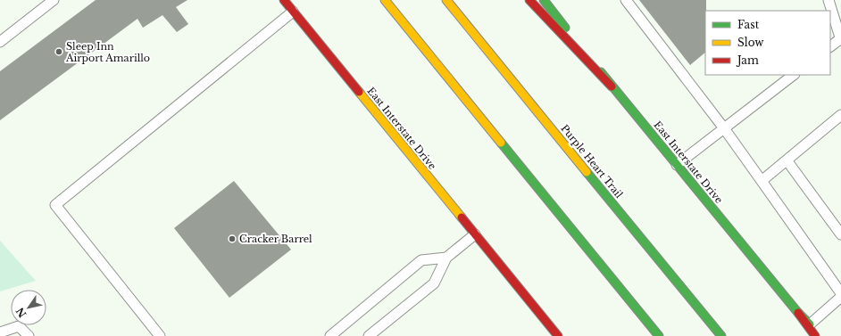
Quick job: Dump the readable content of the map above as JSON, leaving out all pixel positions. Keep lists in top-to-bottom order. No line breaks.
{"streets":{"main road":["East Interstate Drive","Purple Heart Trail"]},"places":["Sleep Inn Airport Amarillo","Cracker Barrel"],"legend":["Fast","Slow","Jam"],"north":"bottom left"}
